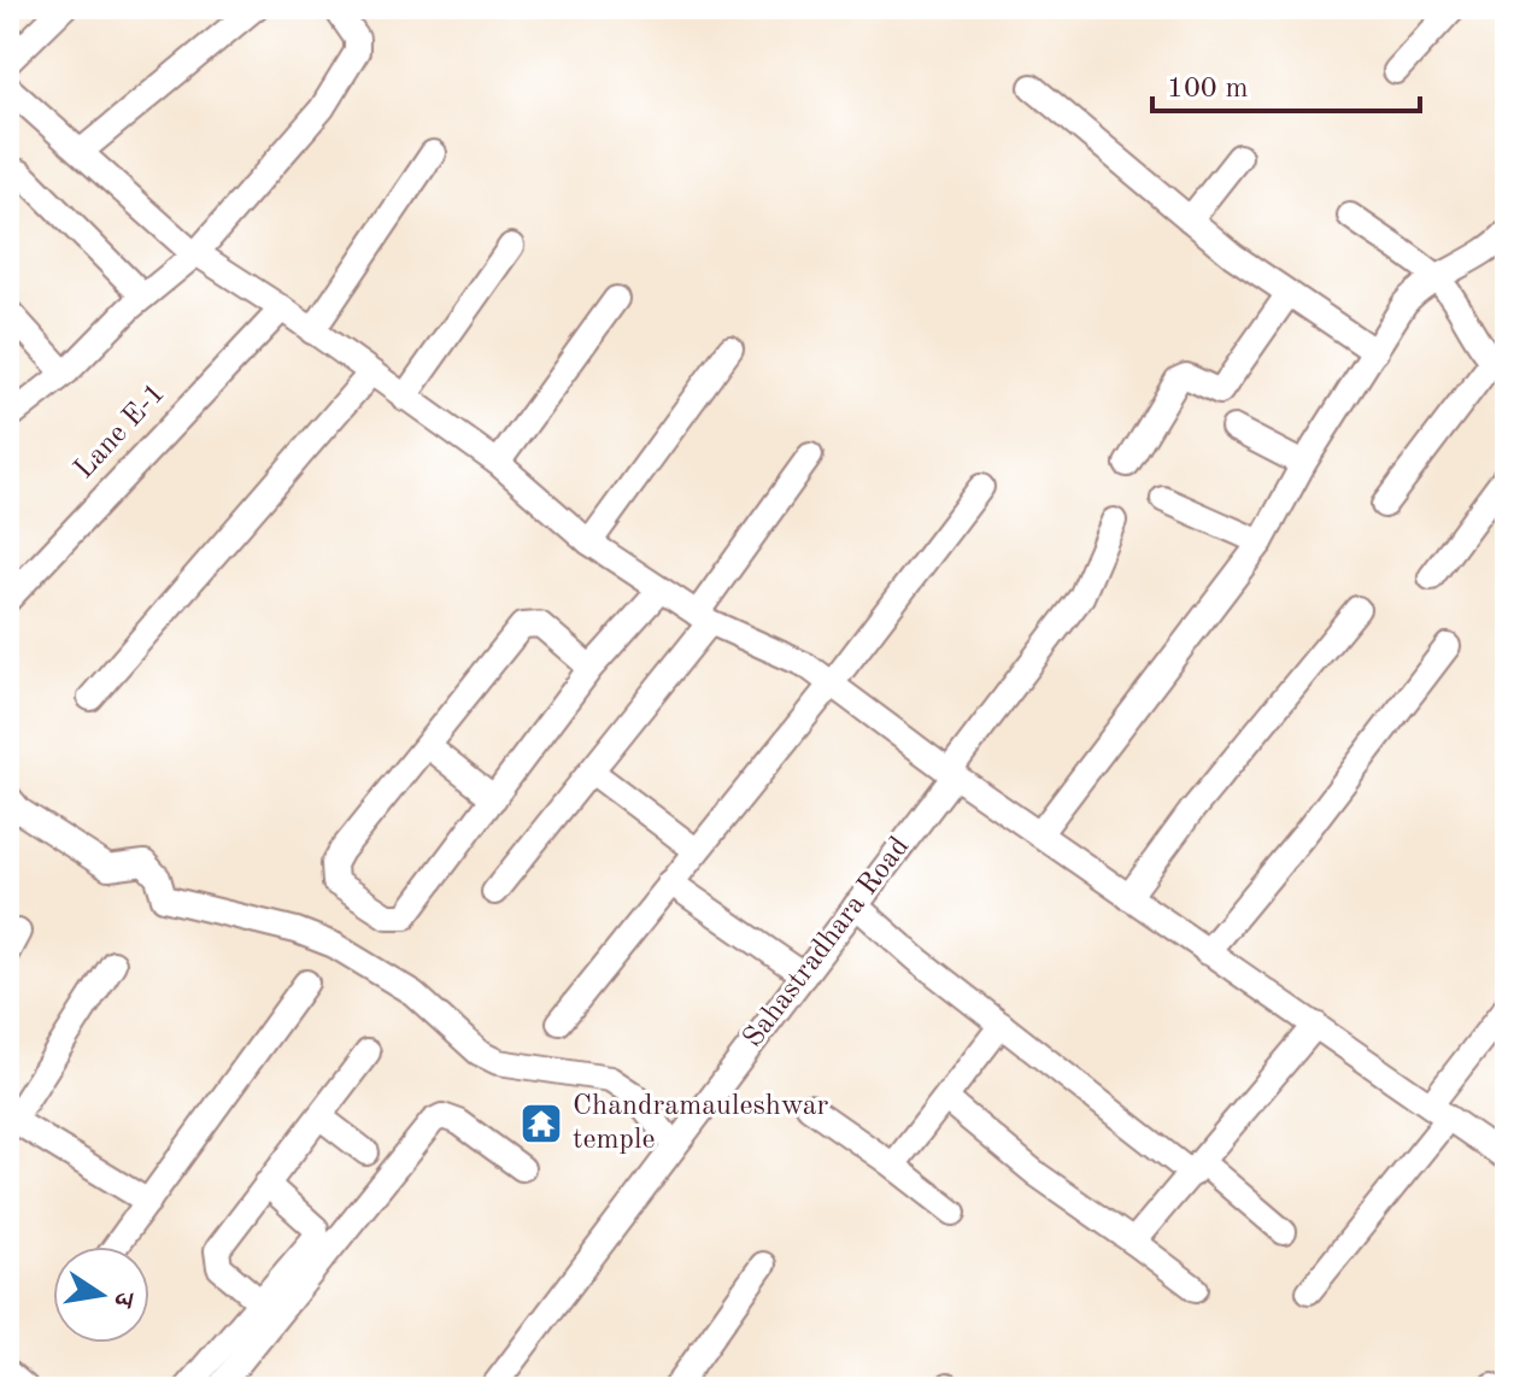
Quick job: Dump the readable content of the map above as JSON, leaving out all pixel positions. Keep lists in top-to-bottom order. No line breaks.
{"streets":{"street":["Lane E-1","Sahastradhara Road"]},"places":{"temple":["Chandramauleshwar temple"]},"scale_bar":"100 m","north":"right"}
